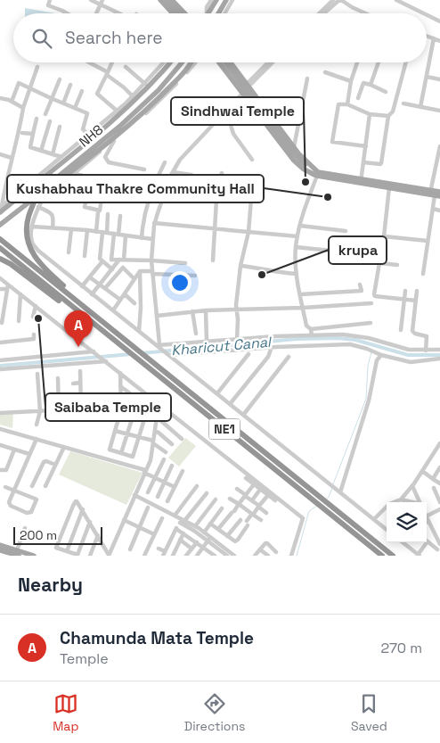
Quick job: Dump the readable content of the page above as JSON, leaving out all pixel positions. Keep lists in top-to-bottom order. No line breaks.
{"streets":{"highway":["NE1"],"main road":["NH8"]},"water":["Kharicut Canal"],"places":["Sindhwai Temple","Kushabhau Thakre Community Hall","krupa","Saibaba Temple"],"scale_bar":"200 m","page":{"search":"Search here","pins":"A","scale":"200 m","heading":"Nearby","list":[{"mark":"A","name":"Chamunda Mata Temple","note":"Temple","value":"270 m"}],"nav":["Map","Directions","Saved"]}}
